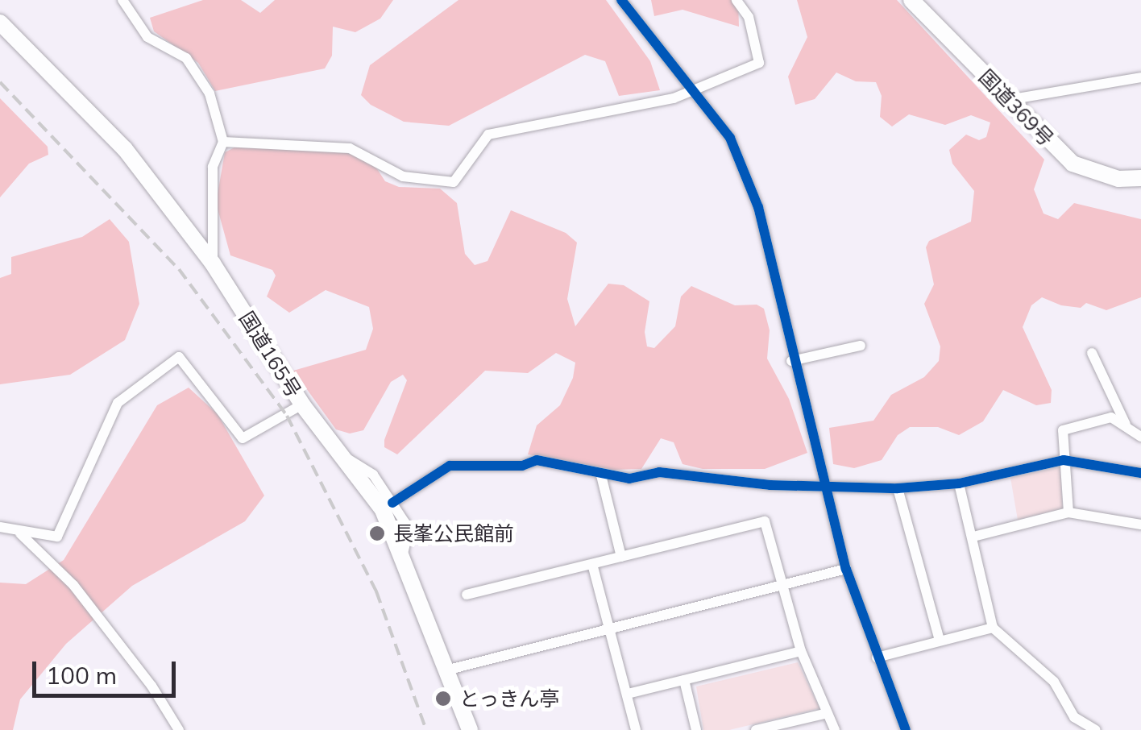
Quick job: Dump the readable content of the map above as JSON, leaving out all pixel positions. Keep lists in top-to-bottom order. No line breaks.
{"streets":{"highway":["国道369号","国道165号"]},"places":["長峯公民館前","とっきん亭"],"scale_bar":"100 m"}
